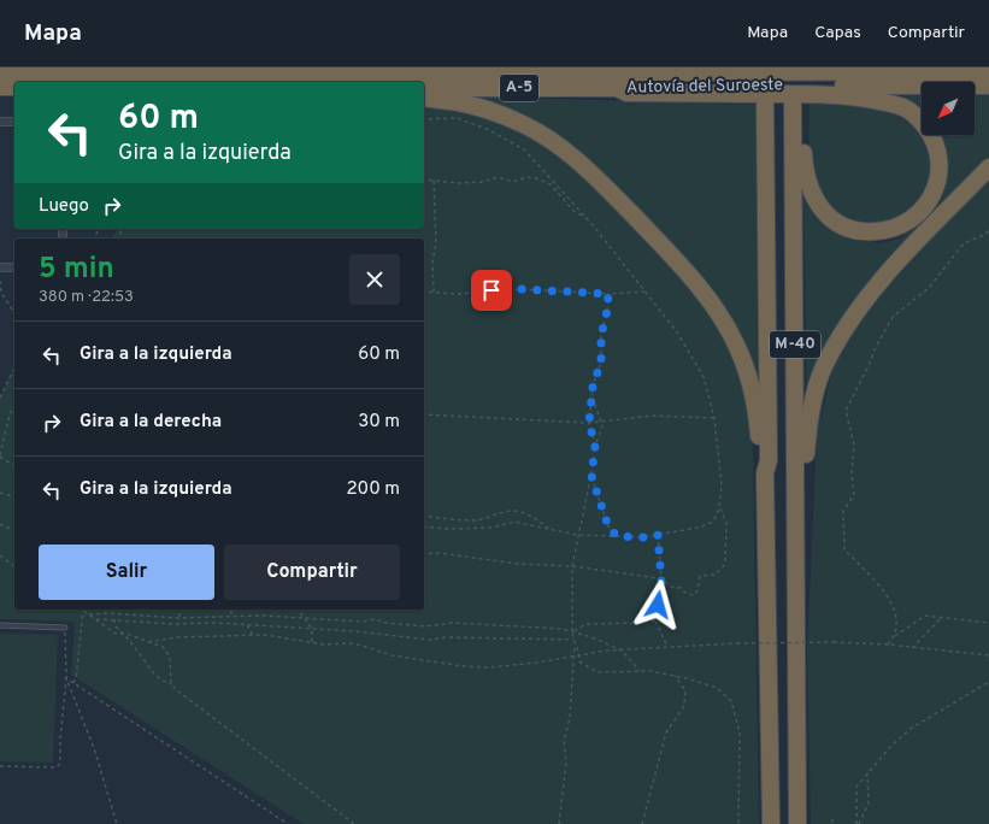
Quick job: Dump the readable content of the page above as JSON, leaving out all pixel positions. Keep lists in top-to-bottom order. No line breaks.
{"streets":{"highway":["Autovía del Suroeste","A-5","M-40"]},"crossings":[["Autovía del Suroeste","M-40"]],"north":"bottom left","page":{"header":"Mapa","nav":["Mapa","Capas","Compartir"],"turn":["60 m","Gira a la izquierda"],"then":"Luego","heading":["5 min","380 m · 22:53"],"list":[{"name":"Gira a la izquierda","value":"60 m"},{"name":"Gira a la derecha","value":"30 m"},{"name":"Gira a la izquierda","value":"200 m"}],"buttons":["Salir","Compartir"]}}
